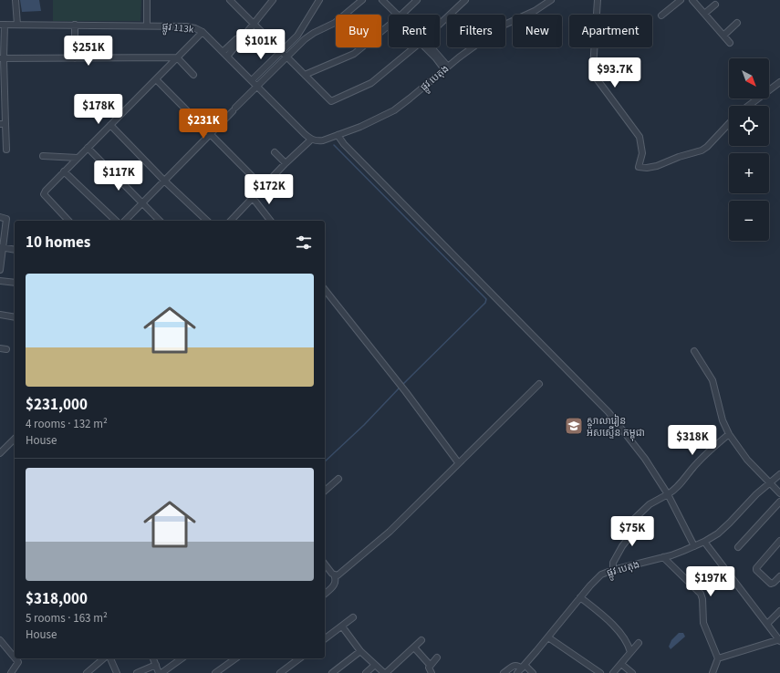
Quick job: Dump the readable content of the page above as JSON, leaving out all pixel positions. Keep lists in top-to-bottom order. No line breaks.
{"streets":{"street":["ផ្លូវ 113k","ផ្លូវ បេតុង"]},"crossings":[["ផ្លូវ 113k","ផ្លូវ បេតុង"]],"places":{"school or university":["សាលារៀន អ៉ិសស្ទើន កម្ពុជា"]},"north":"bottom right","page":{"chip":["Buy","Rent","Filters","New","Apartment"],"price":["$101K","$251K","$93.7K","$178K","$231K","$117K","$172K","$318K","$75K","$197K"],"map_buttons":["+","−"],"heading":"10 homes","list":[{"name":"$231,000","note":"4 rooms · 132 m² · House"},{"name":"$318,000","note":"5 rooms · 163 m² · House"}]}}
